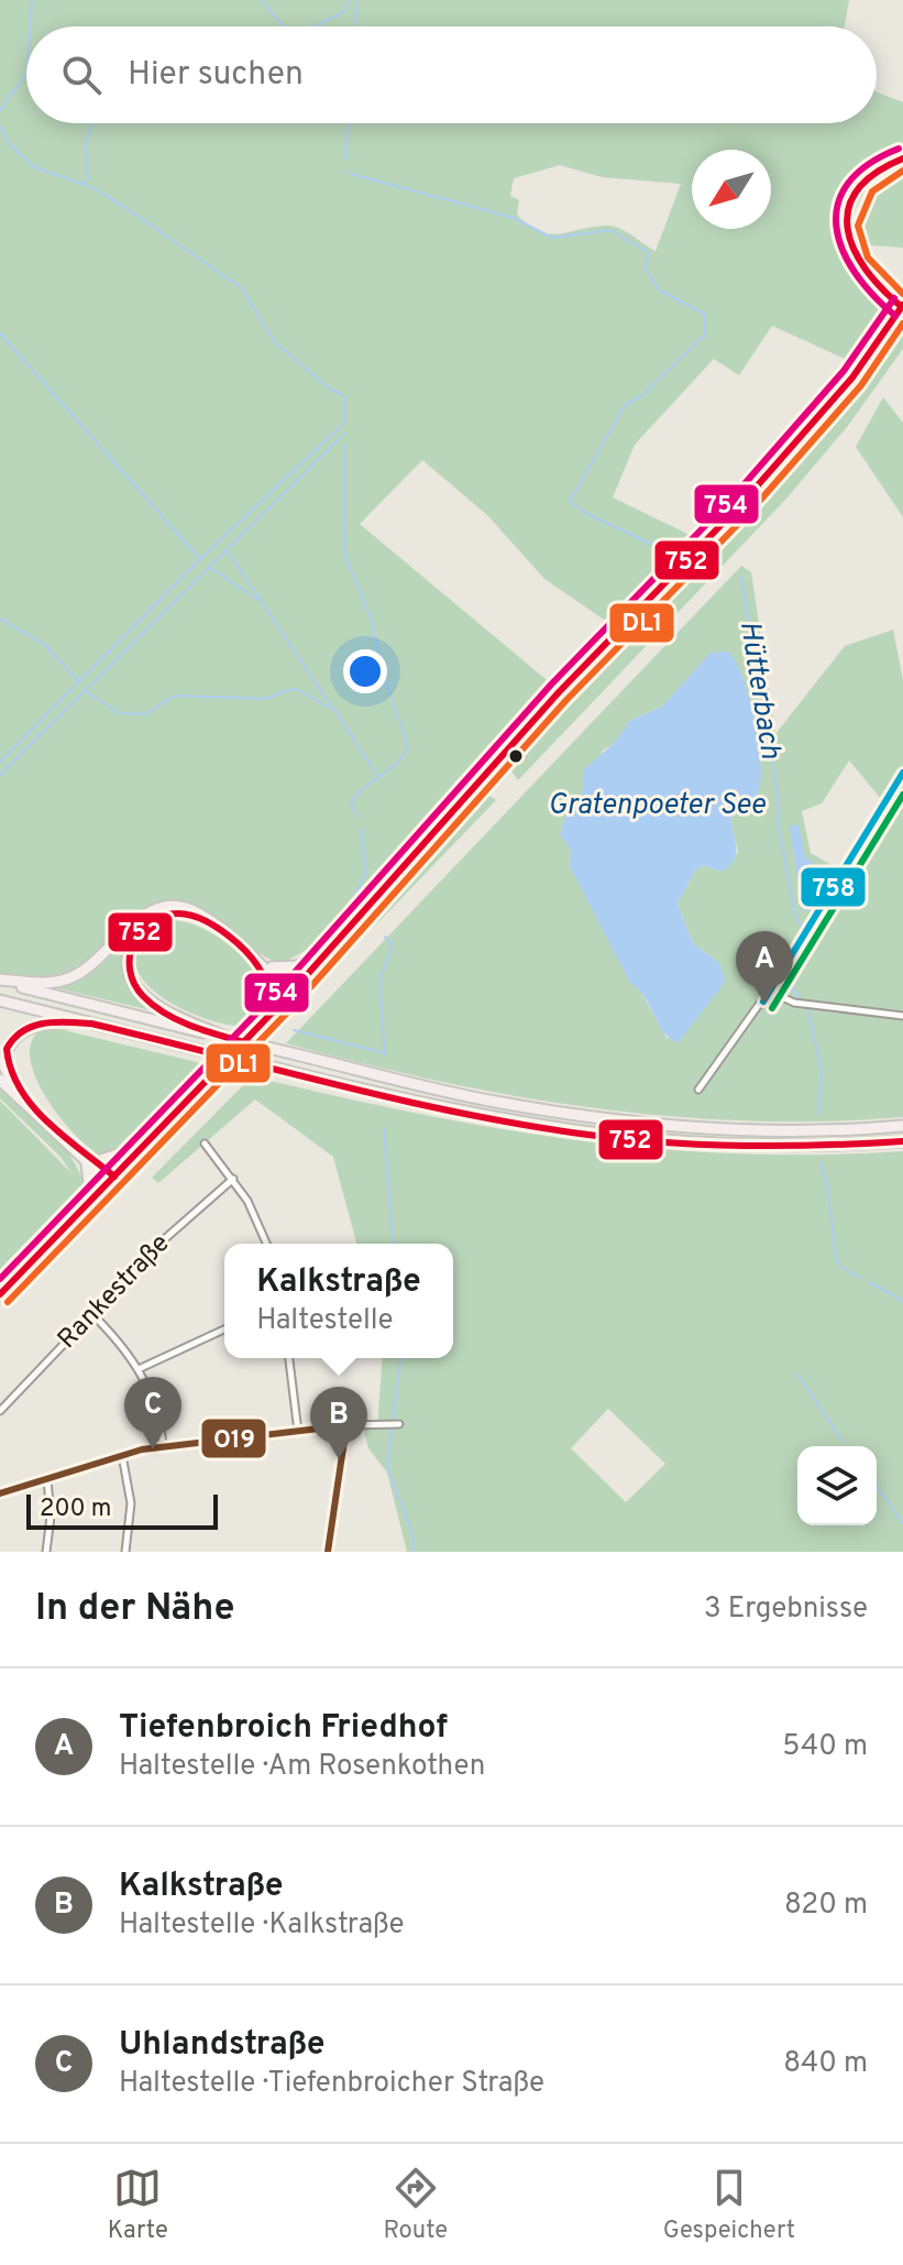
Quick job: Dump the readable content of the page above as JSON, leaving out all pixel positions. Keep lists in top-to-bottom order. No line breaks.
{"streets":{"street":["Rankestraße"]},"water":["Hütterbach","Gratenpoeter See"],"lines":["transit line 754","transit line 752","transit line DL1","transit line 758","transit line O19"],"scale_bar":"200 m","north":"bottom left","page":{"search":"Hier suchen","pins":["A","C","B"],"popup":["Kalkstraße","Haltestelle"],"scale":"200 m","heading":["In der Nähe","3 Ergebnisse"],"list":[{"mark":"A","name":"Tiefenbroich Friedhof","note":"Haltestelle · Am Rosenkothen","value":"540 m"},{"mark":"B","name":"Kalkstraße","note":"Haltestelle · Kalkstraße","value":"820 m"},{"mark":"C","name":"Uhlandstraße","note":"Haltestelle · Tiefenbroicher Straße","value":"840 m"}],"nav":["Karte","Route","Gespeichert"]}}
